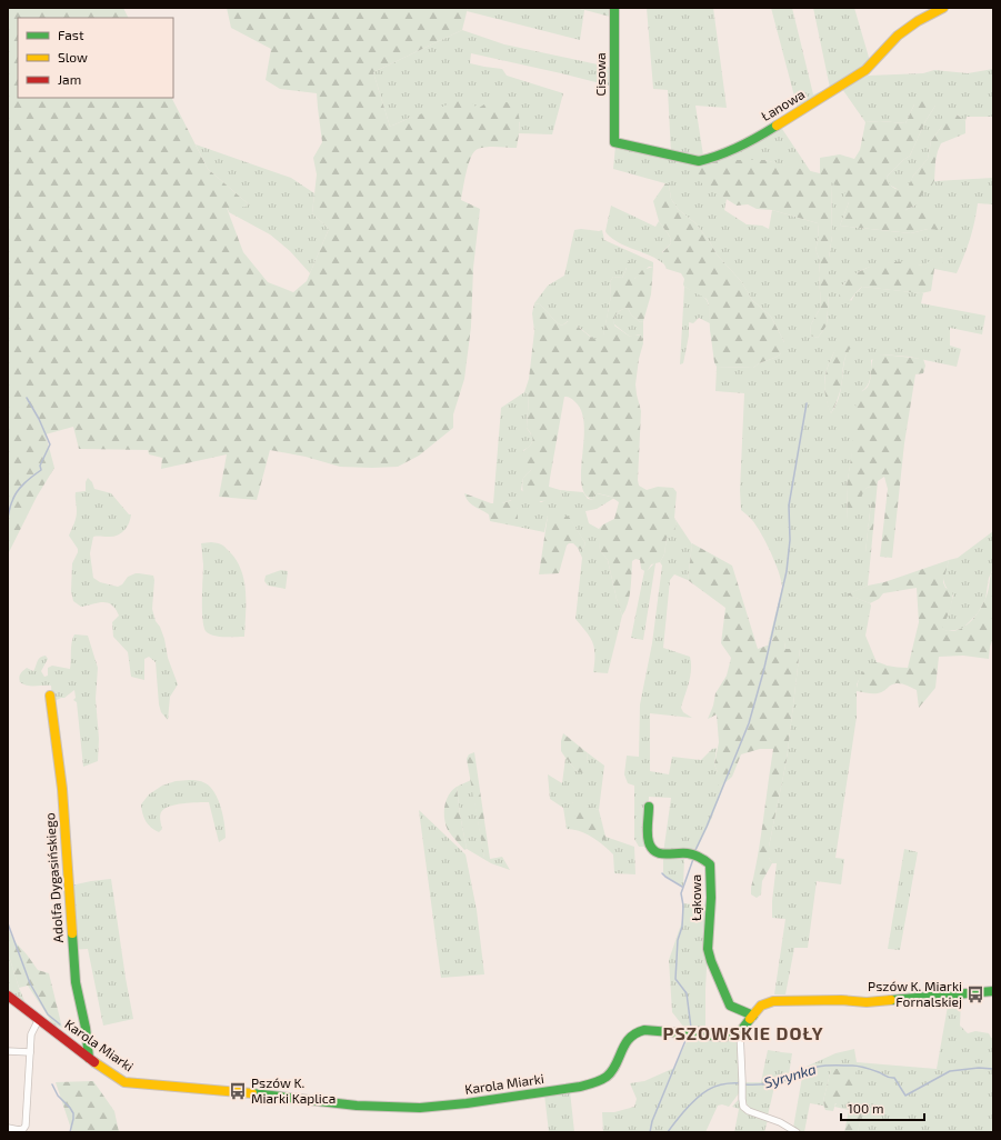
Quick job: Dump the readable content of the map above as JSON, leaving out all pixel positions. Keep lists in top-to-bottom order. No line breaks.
{"streets":{"street":["Cisowa","Łanowa","Adolfa Dygasińskiego","Łąkowa","Karola Miarki"]},"crossings":[["Cisowa","Łanowa"],["Adolfa Dygasińskiego","Karola Miarki"]],"districts":["PSZOWSKIE DOŁY"],"water":["Syrynka"],"places":{"bus stop":["Pszów K. Miarki Fornalskiej","Pszów K. Miarki Kaplica"]},"legend":["Fast","Slow","Jam"],"scale_bar":"100 m"}
